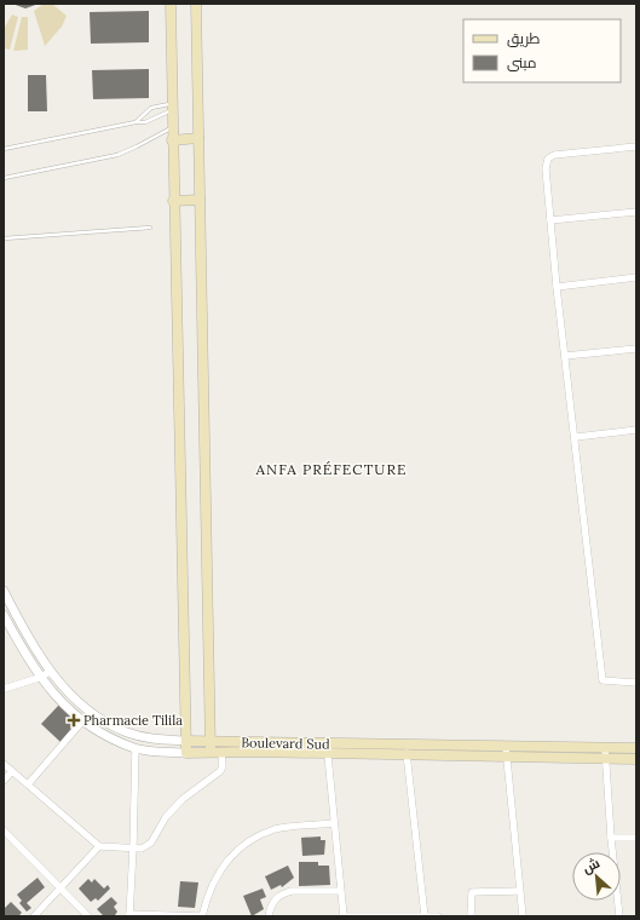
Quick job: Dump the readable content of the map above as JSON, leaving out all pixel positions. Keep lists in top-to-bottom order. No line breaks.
{"streets":{"main road":["Boulevard Sud"]},"districts":["ANFA PRÉFECTURE"],"places":{"health":["Pharmacie Tilila"]},"legend":["طريق","مبنى"],"north":"top left"}
